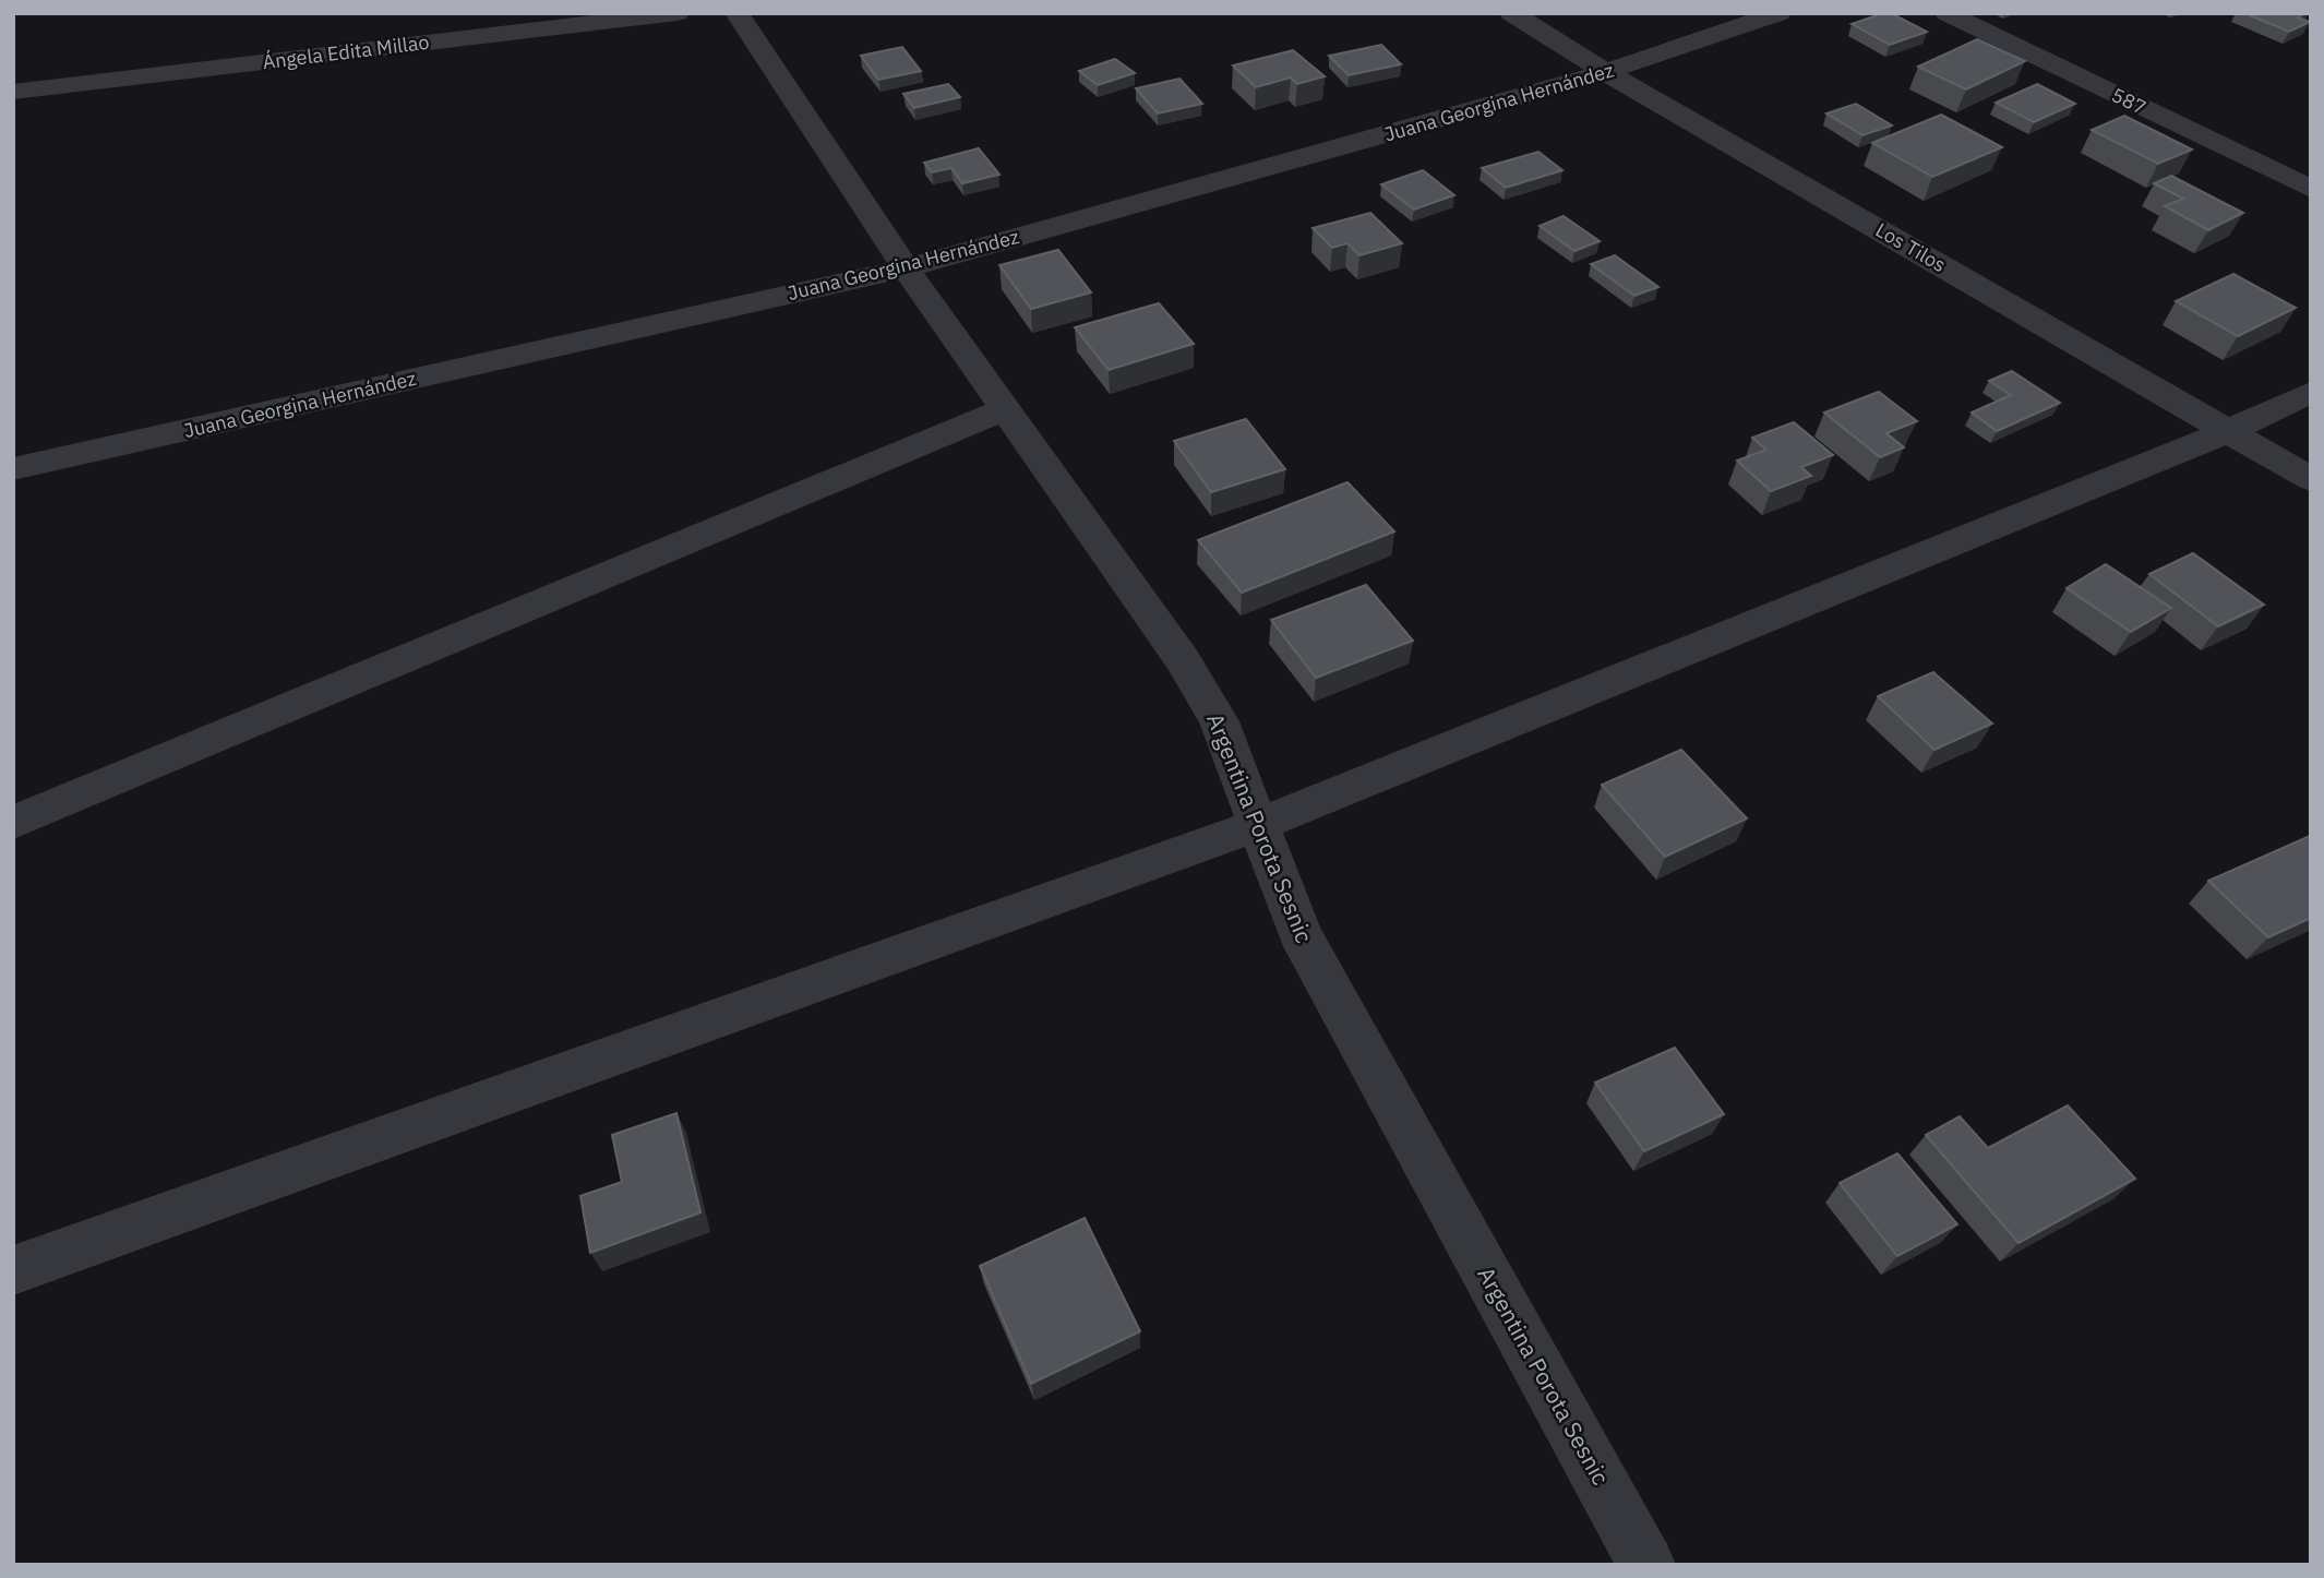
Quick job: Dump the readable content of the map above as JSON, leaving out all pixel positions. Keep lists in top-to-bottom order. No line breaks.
{"streets":{"street":["Ángela Edita Millao","587","Juana Georgina Hernández","Los Tilos","Argentina Porota Sesnic"]},"crossings":[["Juana Georgina Hernández","Los Tilos"],["Juana Georgina Hernández","Argentina Porota Sesnic"]]}
